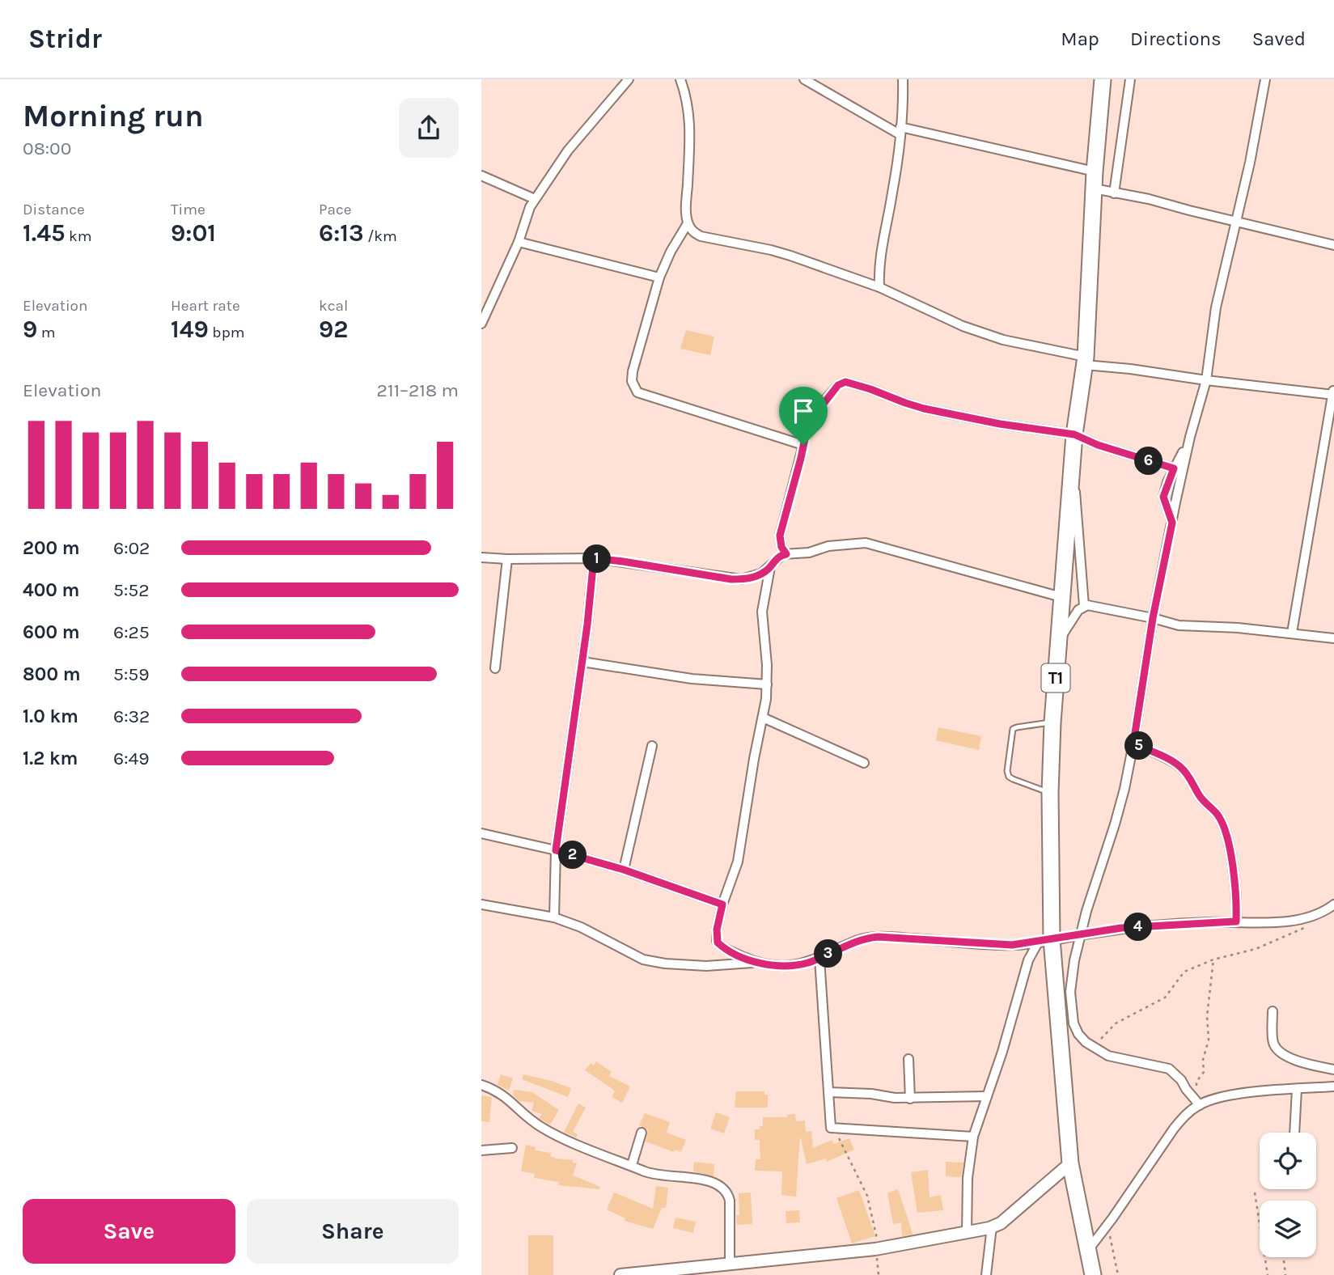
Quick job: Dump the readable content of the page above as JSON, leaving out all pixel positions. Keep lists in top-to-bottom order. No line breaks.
{"streets":{"highway":["T1"]},"page":{"header":"Stridr","nav":["Map","Directions","Saved"],"heading":["Morning run","08:00"],"stats":[["Distance","1.45 km"],["Time","9:01"],["Pace","6:13 /km"],["Elevation","9 m"],["Heart rate","149 bpm"],["kcal","92"]],"chart":["Elevation","211–218 m"],"pins":["6","1","5","2","4","3"],"list":[{"name":"200 m","note":"6:02"},{"name":"400 m","note":"5:52"},{"name":"600 m","note":"6:25"},{"name":"800 m","note":"5:59"},{"name":"1.0 km","note":"6:32"},{"name":"1.2 km","note":"6:49"}],"buttons":["Save","Share"]}}
